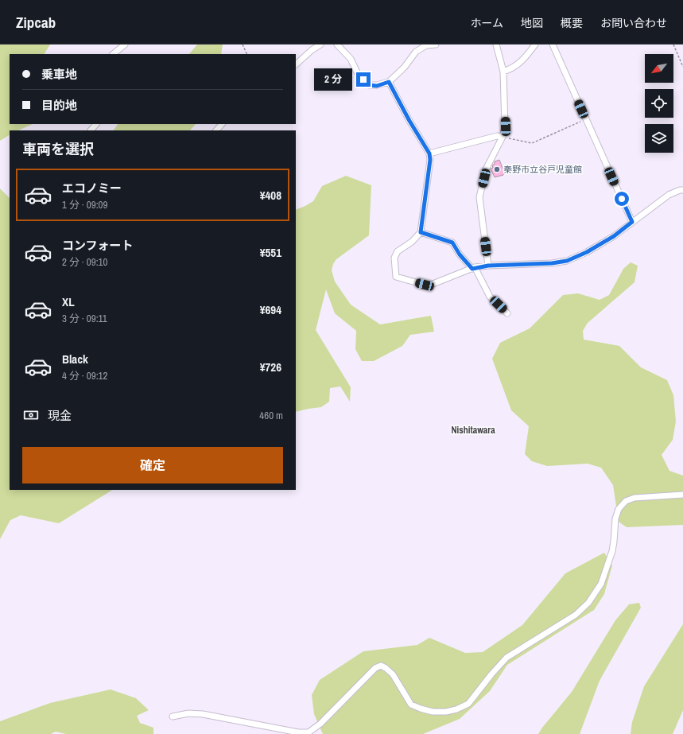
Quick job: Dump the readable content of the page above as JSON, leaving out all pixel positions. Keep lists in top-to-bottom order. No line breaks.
{"districts":["Nishitawara"],"places":["秦野市立谷戸児童館"],"north":"bottom left","page":{"header":"Zipcab","nav":["ホーム","地図","概要","お問い合わせ"],"banner":["乗車地","目的地"],"bubble":"2 分","heading":"車両を選択","list":[{"name":"エコノミー","note":"1 分 · 09:09","value":"¥408"},{"name":"コンフォート","note":"2 分 · 09:10","value":"¥551"},{"name":"XL","note":"3 分 · 09:11","value":"¥694"},{"name":"Black","note":"4 分 · 09:12","value":"¥726"}],"pay":["現金","460 m"],"buttons":"確定"}}
